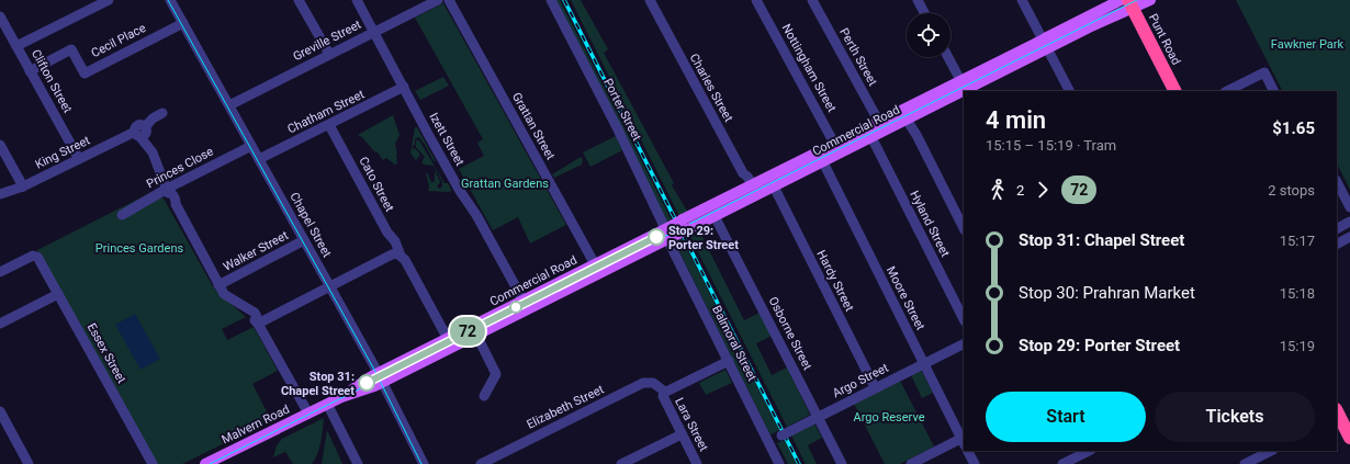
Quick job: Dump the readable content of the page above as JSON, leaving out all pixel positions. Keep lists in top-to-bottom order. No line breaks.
{"streets":{"highway":["Punt Road"],"main road":["Commercial Road","Malvern Road"],"street":["Cecil Place","Greville Street","Perth Street","Nottingham Street","Clifton Street","Charles Street","Porter Street","Chatham Street","Grattan Street","Izett Street","King Street","Princes Close","Cato Street","Hyland Street","Chapel Street","Walker Street","Hardy Street","Moore Street","Osborne Street","Balmoral Street","Essex Street","Argo Street","Elizabeth Street","Lara Street"]},"crossings":[["Punt Road","Commercial Road"],["Cecil Place","Clifton Street"],["Cecil Place","Chapel Street"],["Greville Street","Izett Street"],["Greville Street","Chapel Street"],["Perth Street","Commercial Road"],["Nottingham Street","Commercial Road"],["Clifton Street","King Street"],["Charles Street","Commercial Road"],["Porter Street","Commercial Road"],["Porter Street","Balmoral Street"],["Chatham Street","Izett Street"],["Chatham Street","Cato Street"],["Chatham Street","Chapel Street"],["Grattan Street","Commercial Road"],["Commercial Road","Izett Street"],["Commercial Road","Cato Street"],["Commercial Road","Hyland Street"],["Commercial Road","Chapel Street"],["Commercial Road","Hardy Street"],["Commercial Road","Moore Street"],["Commercial Road","Osborne Street"],["Commercial Road","Balmoral Street"],["Commercial Road","Malvern Road"],["Princes Close","Chapel Street"],["Chapel Street","Walker Street"],["Hardy Street","Argo Street"],["Moore Street","Argo Street"],["Osborne Street","Argo Street"],["Balmoral Street","Argo Street"],["Elizabeth Street","Lara Street"]],"parks":["Fawkner Park","Grattan Gardens","Princes Gardens","Argo Reserve"],"places":["Stop 29: Porter Street","Stop 31: Chapel Street"],"lines":["tram line 72"],"page":{"on_map":"72","heading":["4 min","15:15 – 15:19 · Tram","$1.65"],"legs":["2","72","2 stops"],"list":[{"name":"Stop 31: Chapel Street","value":"15:17"},{"name":"Stop 30: Prahran Market","value":"15:18"},{"name":"Stop 29: Porter Street","value":"15:19"}],"buttons":["Start","Tickets"]}}
